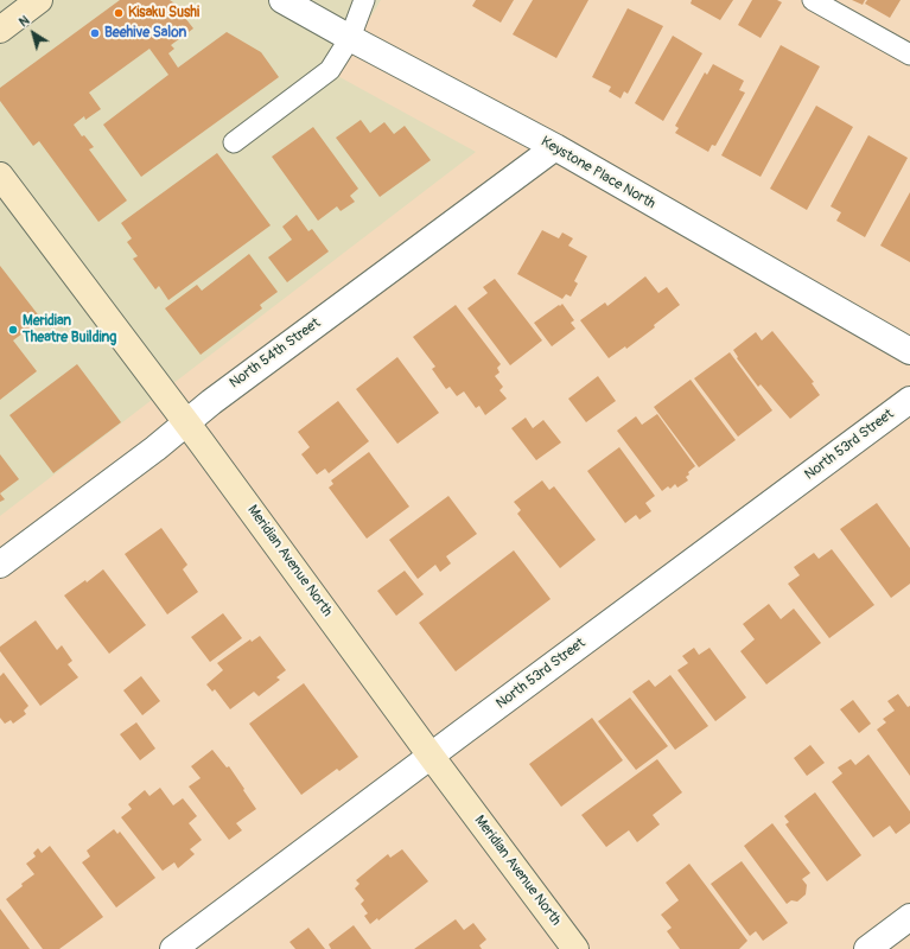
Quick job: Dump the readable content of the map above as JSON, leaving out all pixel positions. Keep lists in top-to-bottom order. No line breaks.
{"streets":{"street":["Keystone Place North","North 54th Street","North 53rd Street","Meridian Avenue North"]},"crossings":[["Keystone Place North","North 54th Street"],["North 54th Street","Meridian Avenue North"],["North 53rd Street","Meridian Avenue North"]],"places":["Kisaku Sushi","Beehive Salon","Meridian Theatre Building"],"north":"top left"}
